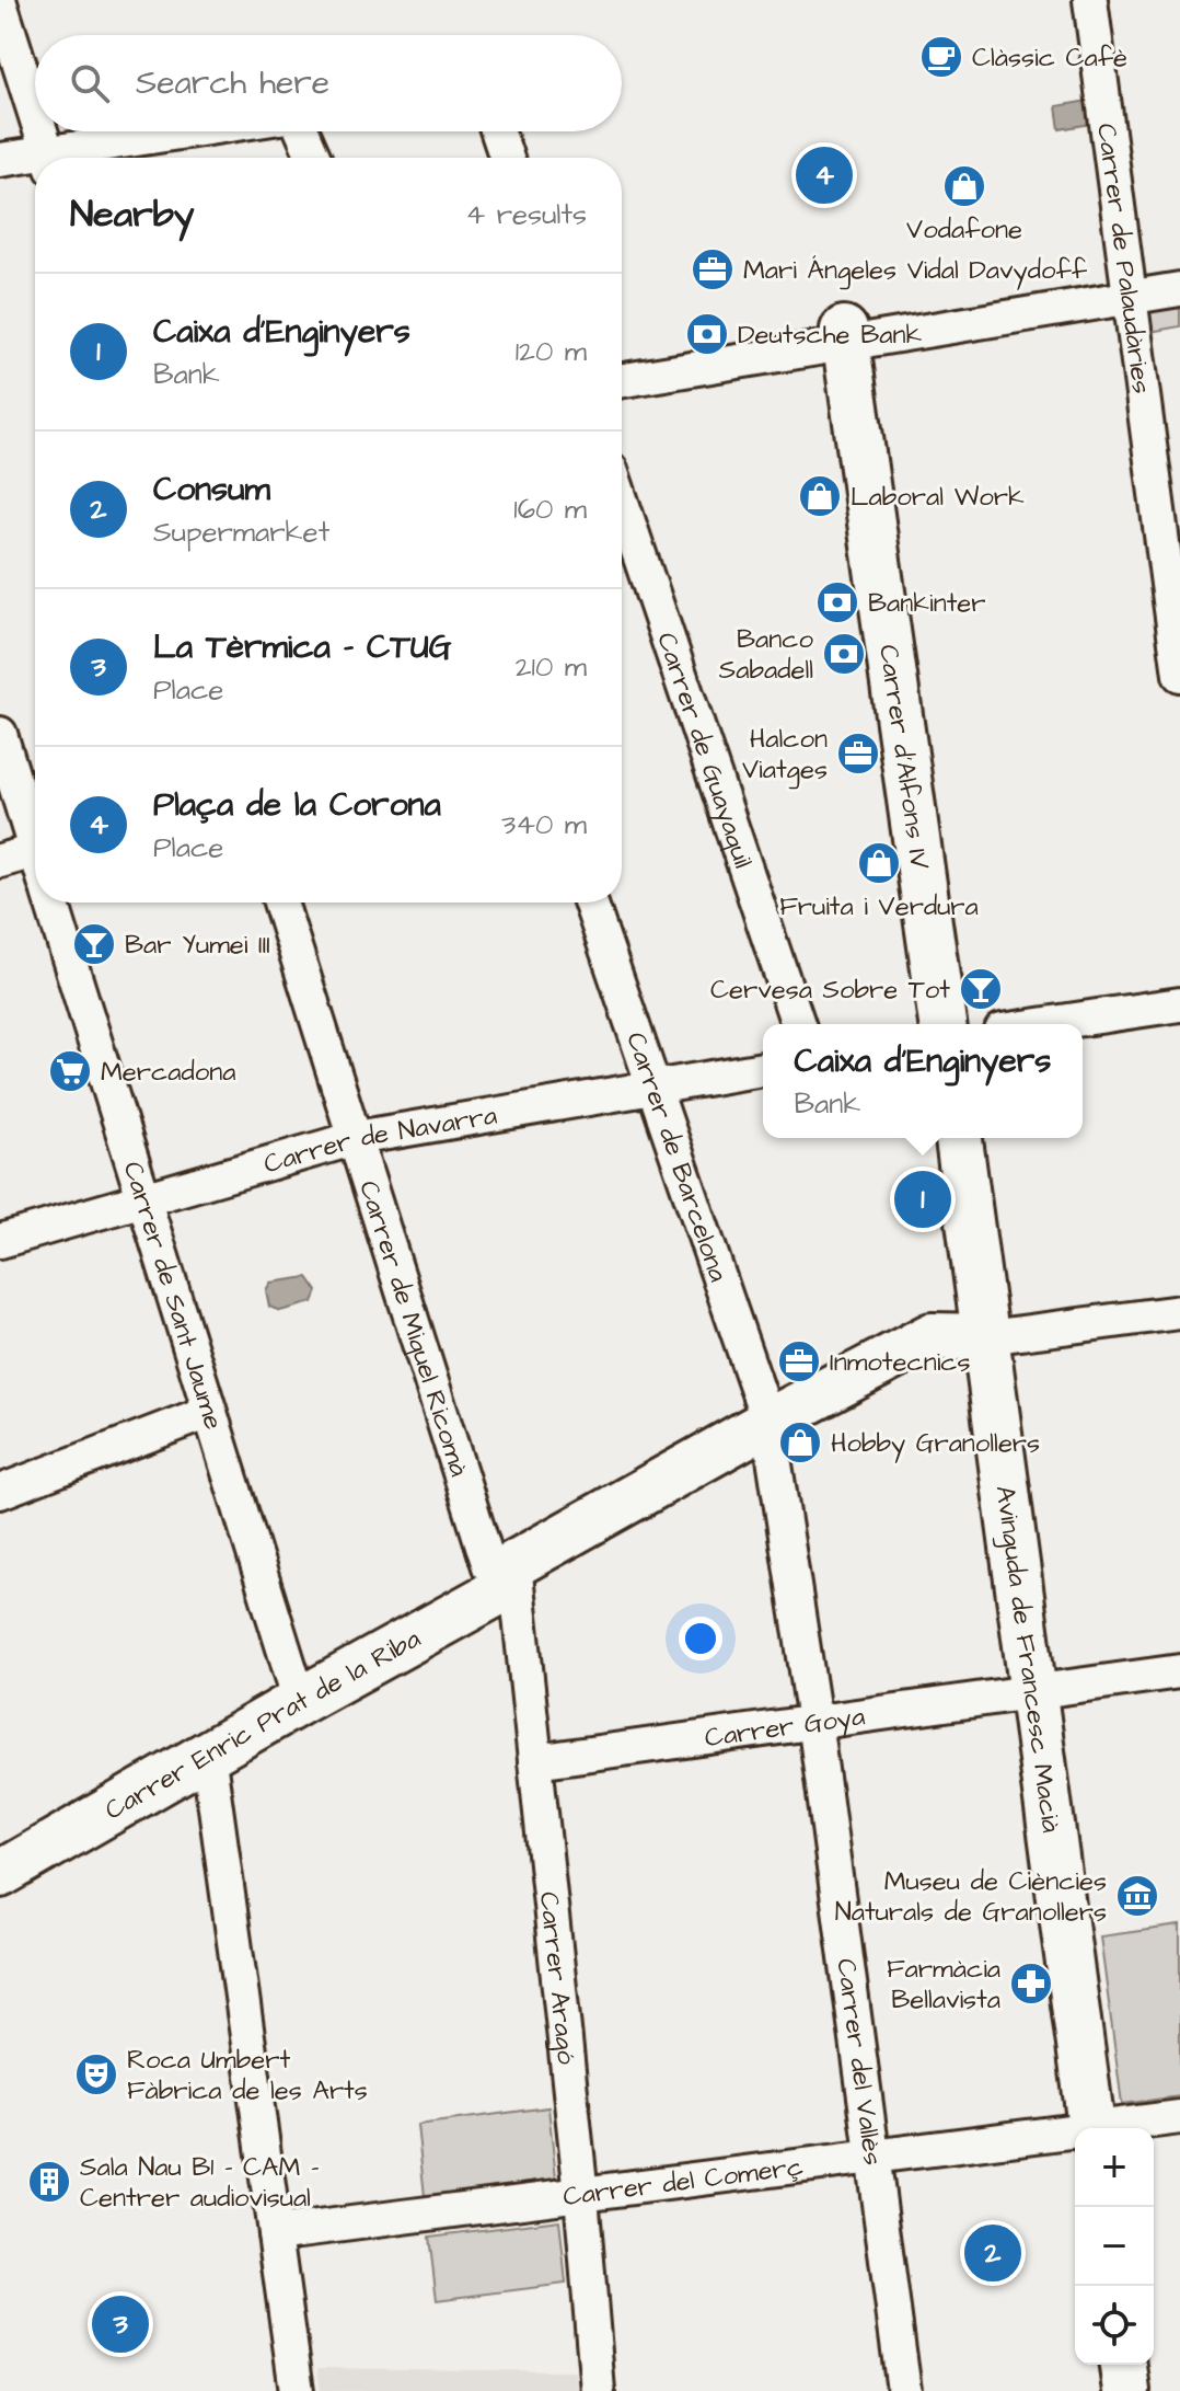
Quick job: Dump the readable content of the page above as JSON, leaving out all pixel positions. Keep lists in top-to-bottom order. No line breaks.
{"streets":{"street":["Carrer de Palaudàries","Carrer de Guayaquil","Carrer d'Alfons IV","Carrer de Navarra","Carrer de Barcelona","Carrer de Sant Jaume","Carrer de Miquel Ricomà","Avinguda de Francesc Macià","Carrer Enric Prat de la Riba","Carrer Goya","Carrer Aragó","Carrer del Vallès","Carrer del Comerç"]},"crossings":[["Carrer de Navarra","Carrer de Barcelona"],["Carrer de Navarra","Carrer de Sant Jaume"],["Carrer de Navarra","Carrer de Miquel Ricomà"],["Carrer de Barcelona","Carrer Enric Prat de la Riba"],["Carrer de Barcelona","Carrer del Vallès"],["Carrer de Sant Jaume","Carrer Enric Prat de la Riba"],["Carrer de Miquel Ricomà","Carrer Enric Prat de la Riba"],["Carrer de Miquel Ricomà","Carrer Aragó"],["Avinguda de Francesc Macià","Carrer Enric Prat de la Riba"],["Avinguda de Francesc Macià","Carrer Goya"],["Carrer Enric Prat de la Riba","Carrer Aragó"],["Carrer Enric Prat de la Riba","Carrer del Vallès"],["Carrer Goya","Carrer Aragó"],["Carrer Goya","Carrer del Vallès"],["Carrer Aragó","Carrer del Comerç"],["Carrer del Vallès","Carrer del Comerç"]],"places":{"cafe":["Clàssic Cafè"],"shop":["Vodafone","Laboral Work","Fruita i Verdura","Hobby Granollers"],"office":["Mari Ángeles Vidal Davydoff","Halcon Viatges","Inmotecnics"],"bank":["Deutsche Bank","Bankinter","Banco Sabadell"],"bar":["Bar Yumei III","Cervesa Sobre Tot"],"supermarket":["Mercadona"],"museum":["Museu de Ciències Naturals de Granollers"],"pharmacy":["Farmàcia Bellavista"],"theatre":["Roca Umbert Fàbrica de les Arts"],"building":["Sala Nau B1 - CAM - Centrer audiovisual"]},"page":{"search":"Search here","pins":["4","1","2","3"],"heading":["Nearby","4 results"],"list":[{"mark":"1","name":"Caixa d'Enginyers","note":"Bank","value":"120 m"},{"mark":"2","name":"Consum","note":"Supermarket","value":"160 m"},{"mark":"3","name":"La Tèrmica - CTUG","note":"Place","value":"210 m"},{"mark":"4","name":"Plaça de la Corona","note":"Place","value":"340 m"}],"popup":["Caixa d'Enginyers","Bank"],"map_buttons":["+","−"]}}
